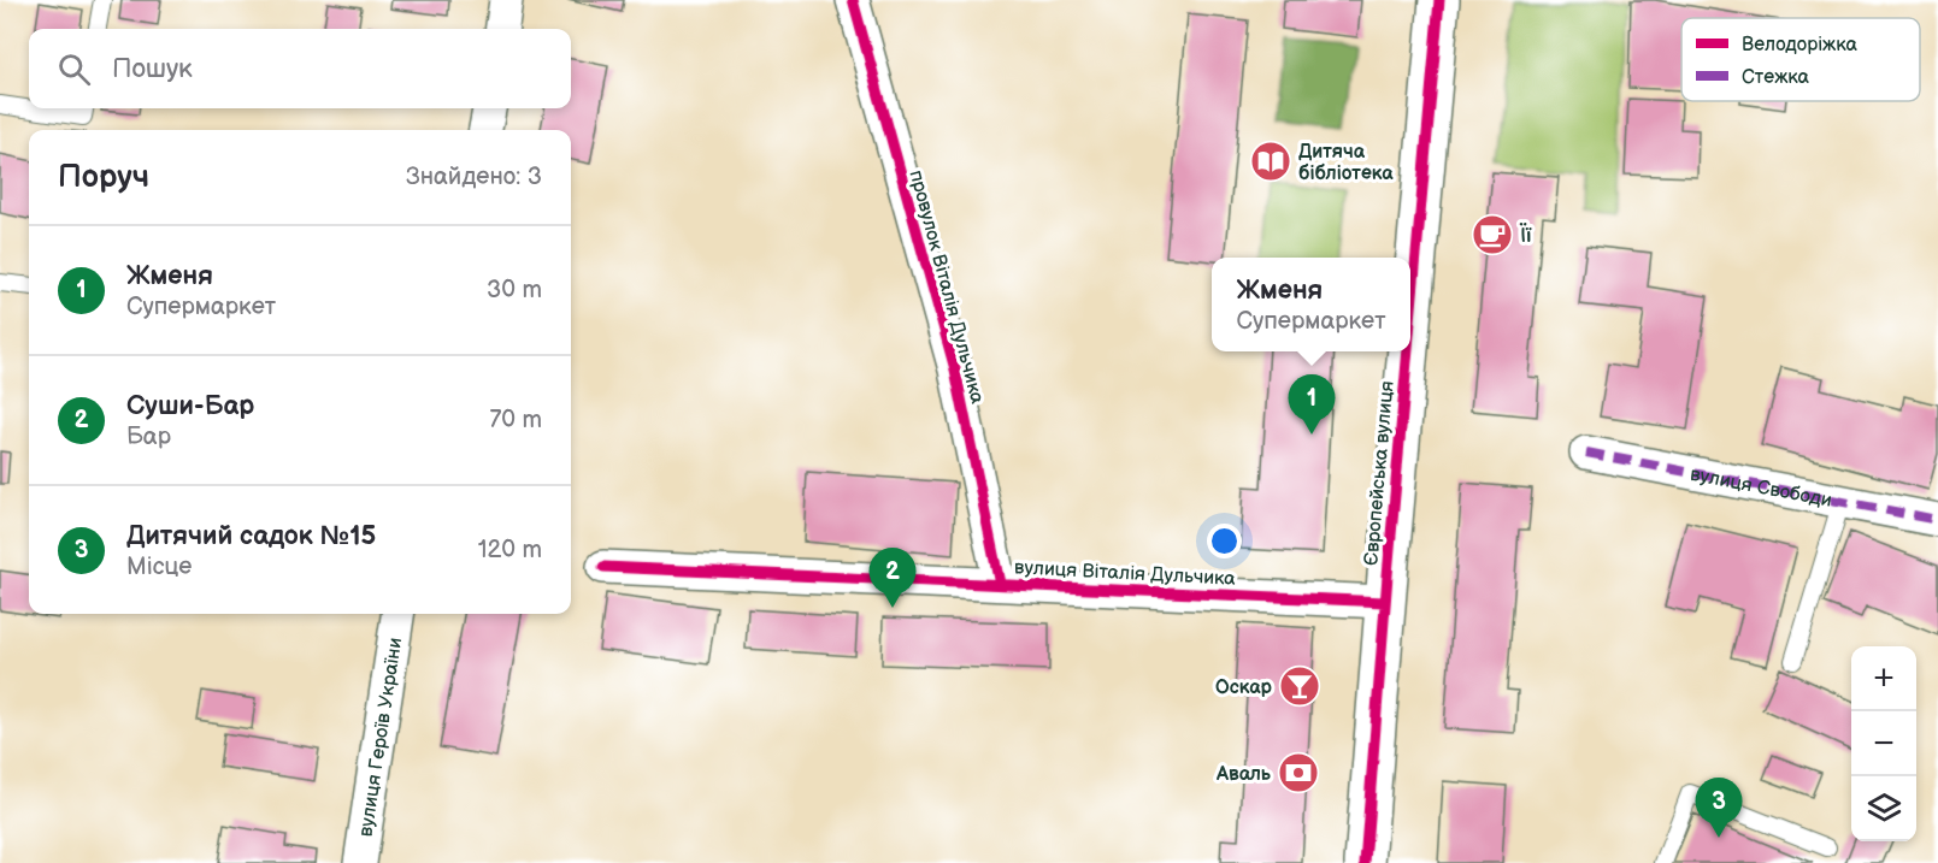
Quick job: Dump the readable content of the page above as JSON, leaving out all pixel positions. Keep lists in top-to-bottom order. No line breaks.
{"streets":{"street":["провулок Віталія Дульчика","Європейська вулиця","вулиця Свободи","вулиця Віталія Дульчика","вулиця Героїв України"]},"crossings":[["провулок Віталія Дульчика","вулиця Віталія Дульчика"],["Європейська вулиця","вулиця Віталія Дульчика"]],"places":{"library":["Дитяча бібліотека"],"cafe":["Її"],"bar":["Оскар"],"bank":["Аваль"]},"legend":["Велодоріжка","Стежка"],"page":{"search":"Пошук","heading":["Поруч","Знайдено: 3"],"list":[{"mark":"1","name":"Жменя","note":"Супермаркет","value":"30 m"},{"mark":"2","name":"Суши-Бар","note":"Бар","value":"70 m"},{"mark":"3","name":"Дитячий садок №15","note":"Місце","value":"120 m"}],"popup":["Жменя","Супермаркет"],"pins":["1","2","3"],"map_buttons":["+","−"]}}
